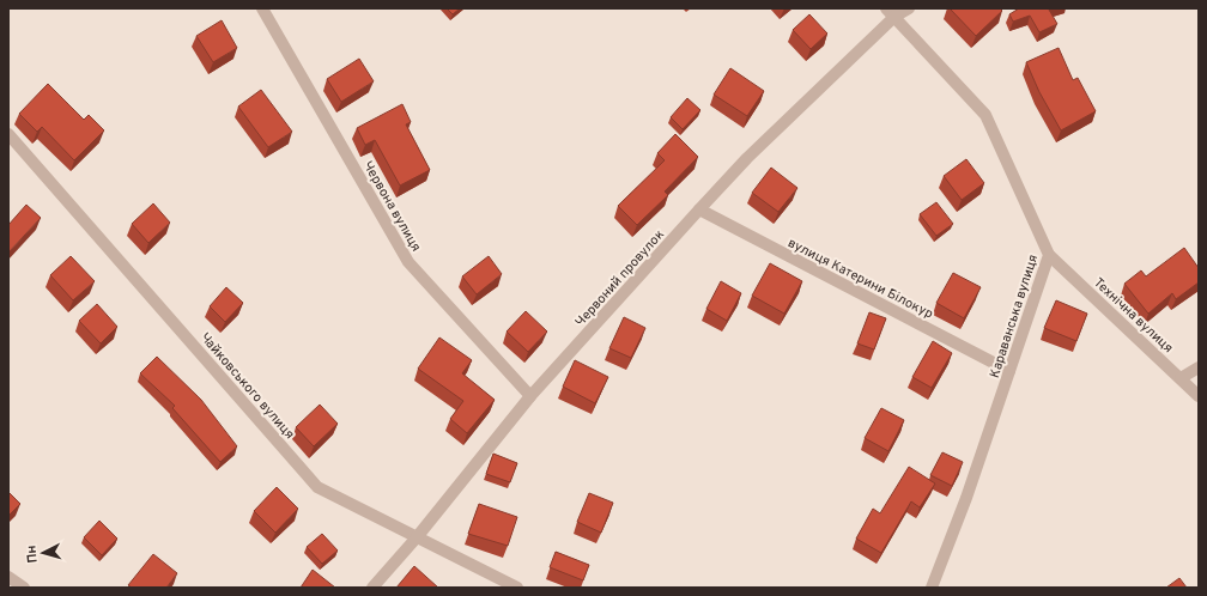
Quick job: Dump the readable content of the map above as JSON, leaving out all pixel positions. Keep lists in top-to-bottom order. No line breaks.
{"streets":{"street":["Червона вулиця","Червоний провулок","вулиця Катерини Білокур","Технічна вулиця","Караванська вулиця","Чайковського вулиця"]},"crossings":[["Червона вулиця","Червоний провулок"],["Червоний провулок","вулиця Катерини Білокур"],["Червоний провулок","Караванська вулиця"],["Червоний провулок","Чайковського вулиця"],["вулиця Катерини Білокур","Караванська вулиця"],["Технічна вулиця","Караванська вулиця"]],"north":"left"}
